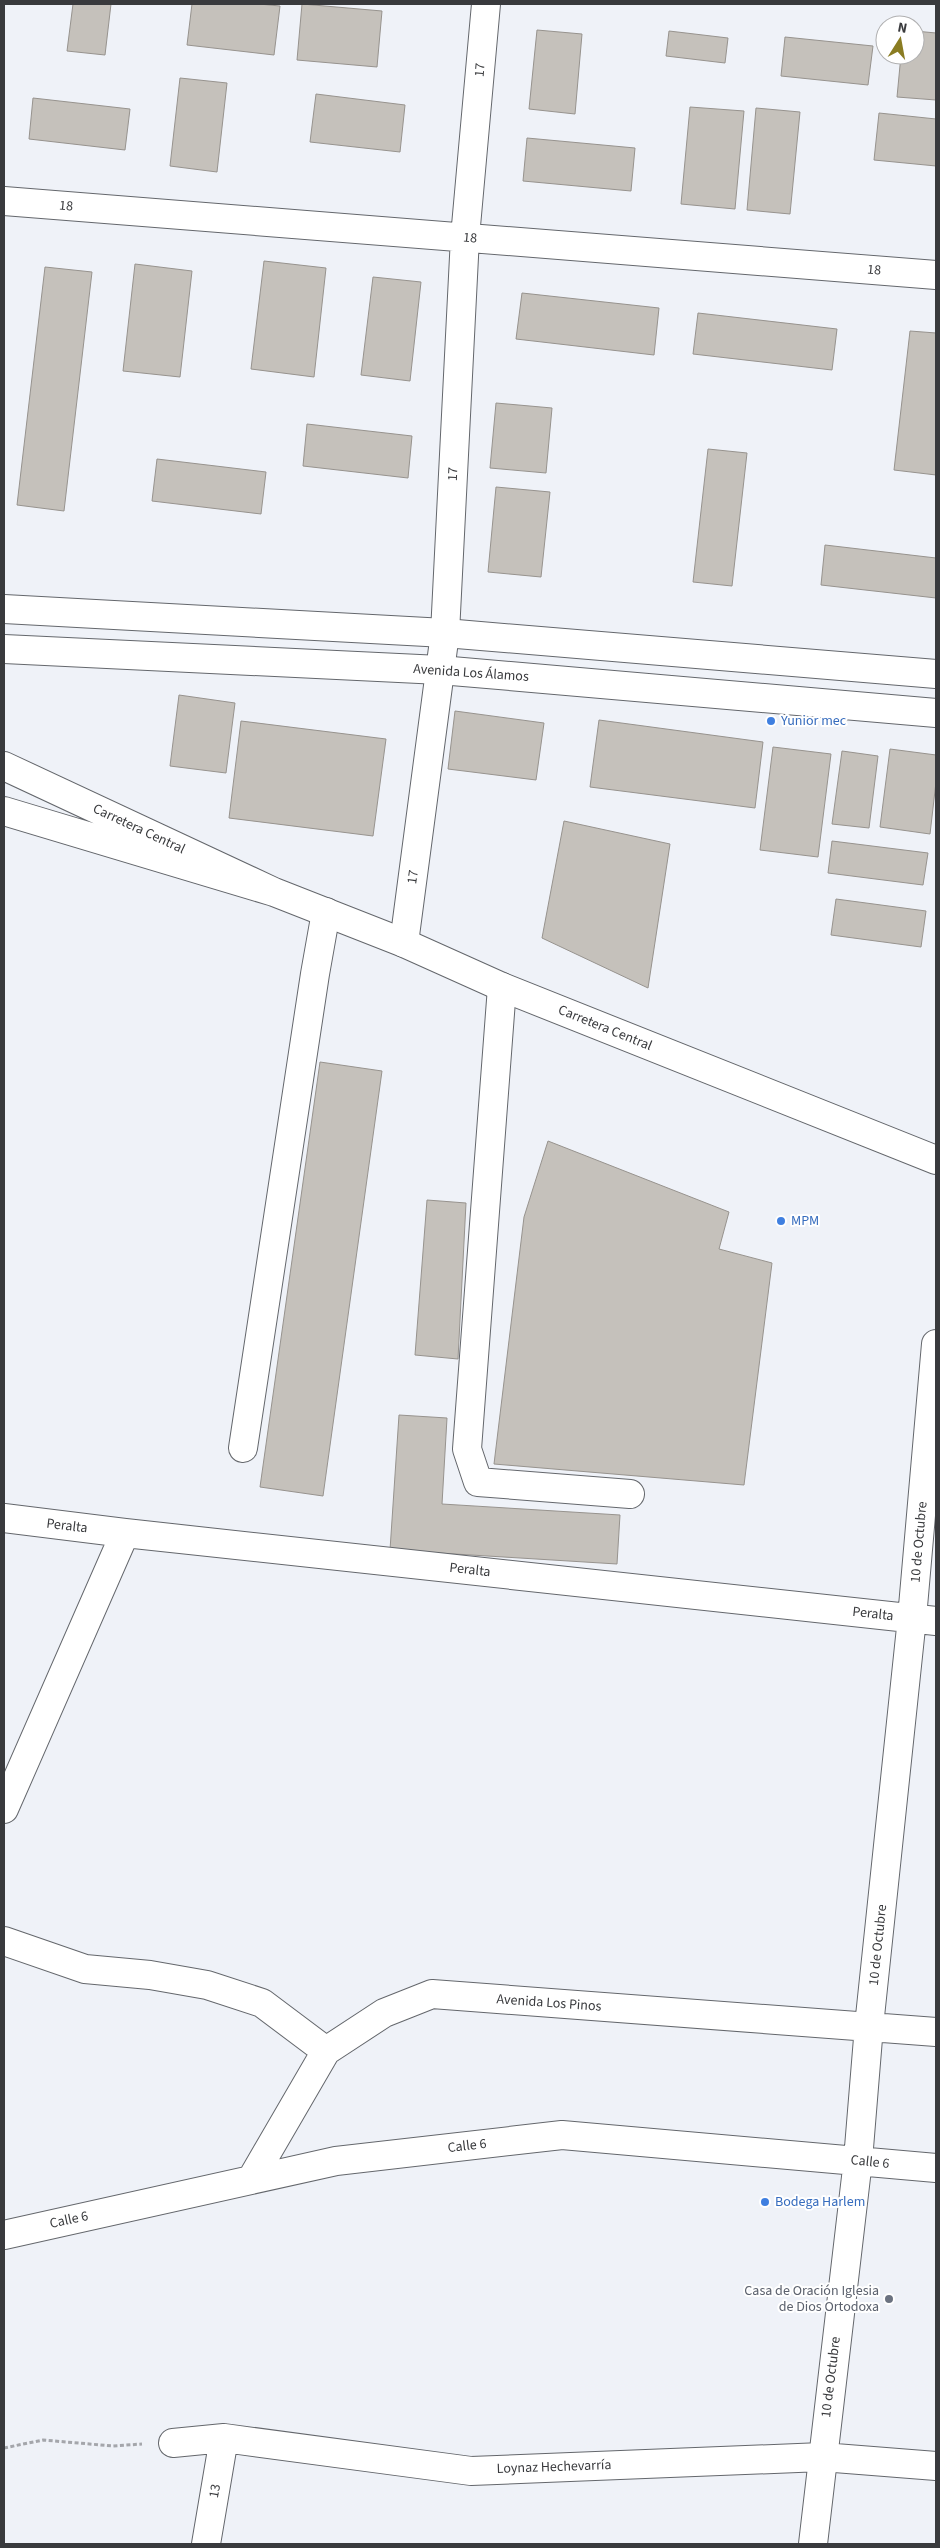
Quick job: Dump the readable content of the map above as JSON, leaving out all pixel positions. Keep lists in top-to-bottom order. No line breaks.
{"streets":{"street":["17","18","Avenida Los Álamos","Carretera Central","Peralta","10 de Octubre","Avenida Los Pinos","Calle 6","Loynaz Hechevarría","13"]},"crossings":[["17","18"],["17","Avenida Los Álamos"],["17","Carretera Central"],["Peralta","10 de Octubre"],["10 de Octubre","Avenida Los Pinos"],["10 de Octubre","Calle 6"],["10 de Octubre","Loynaz Hechevarría"],["Avenida Los Pinos","Calle 6"],["Loynaz Hechevarría","13"]],"places":["Yunior mec","MPM","Bodega Harlem","Casa de Oración Iglesia de Dios Ortodoxa"],"north":"top"}
